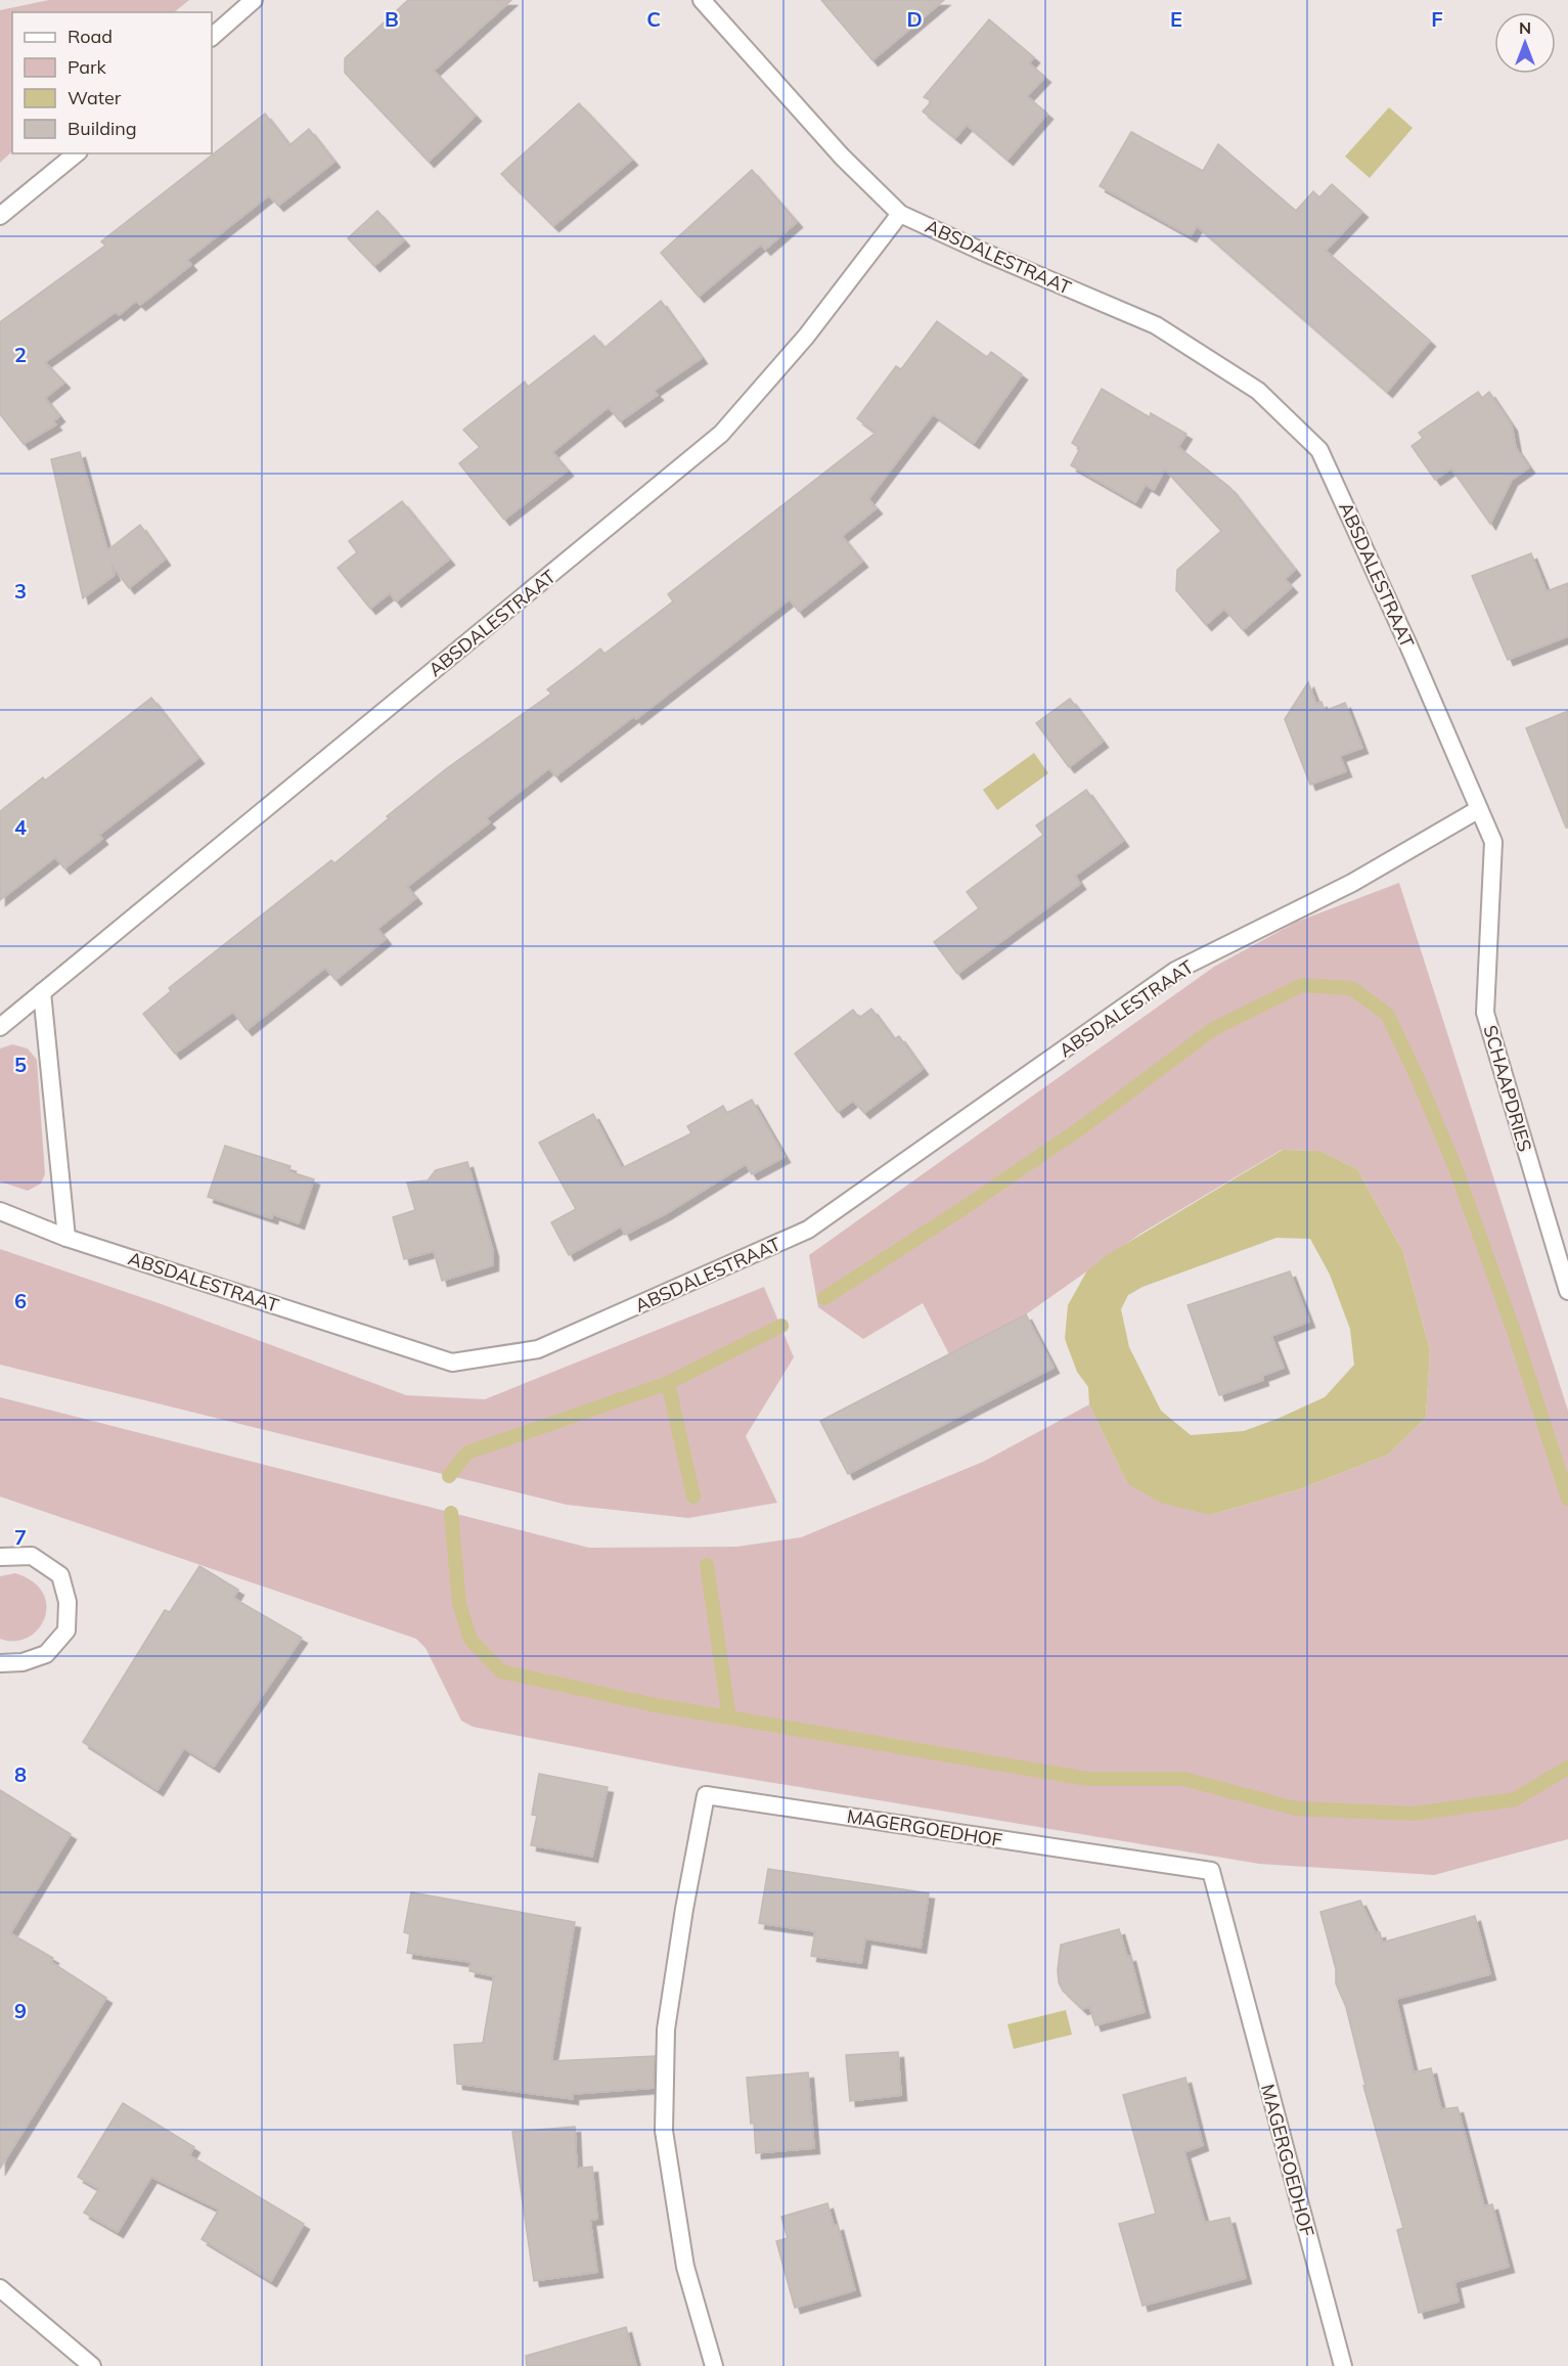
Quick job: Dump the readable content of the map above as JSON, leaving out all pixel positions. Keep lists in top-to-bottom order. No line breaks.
{"streets":{"street":["ABSDALESTRAAT","SCHAAPDRIES","MAGERGOEDHOF"]},"crossings":[["ABSDALESTRAAT","SCHAAPDRIES"]],"legend":["Road","Park","Water","Building"],"north":"top","grid":{"columns":["B","C","D","E","F"],"rows":["2","3","4","5","6","7","8","9"]}}
